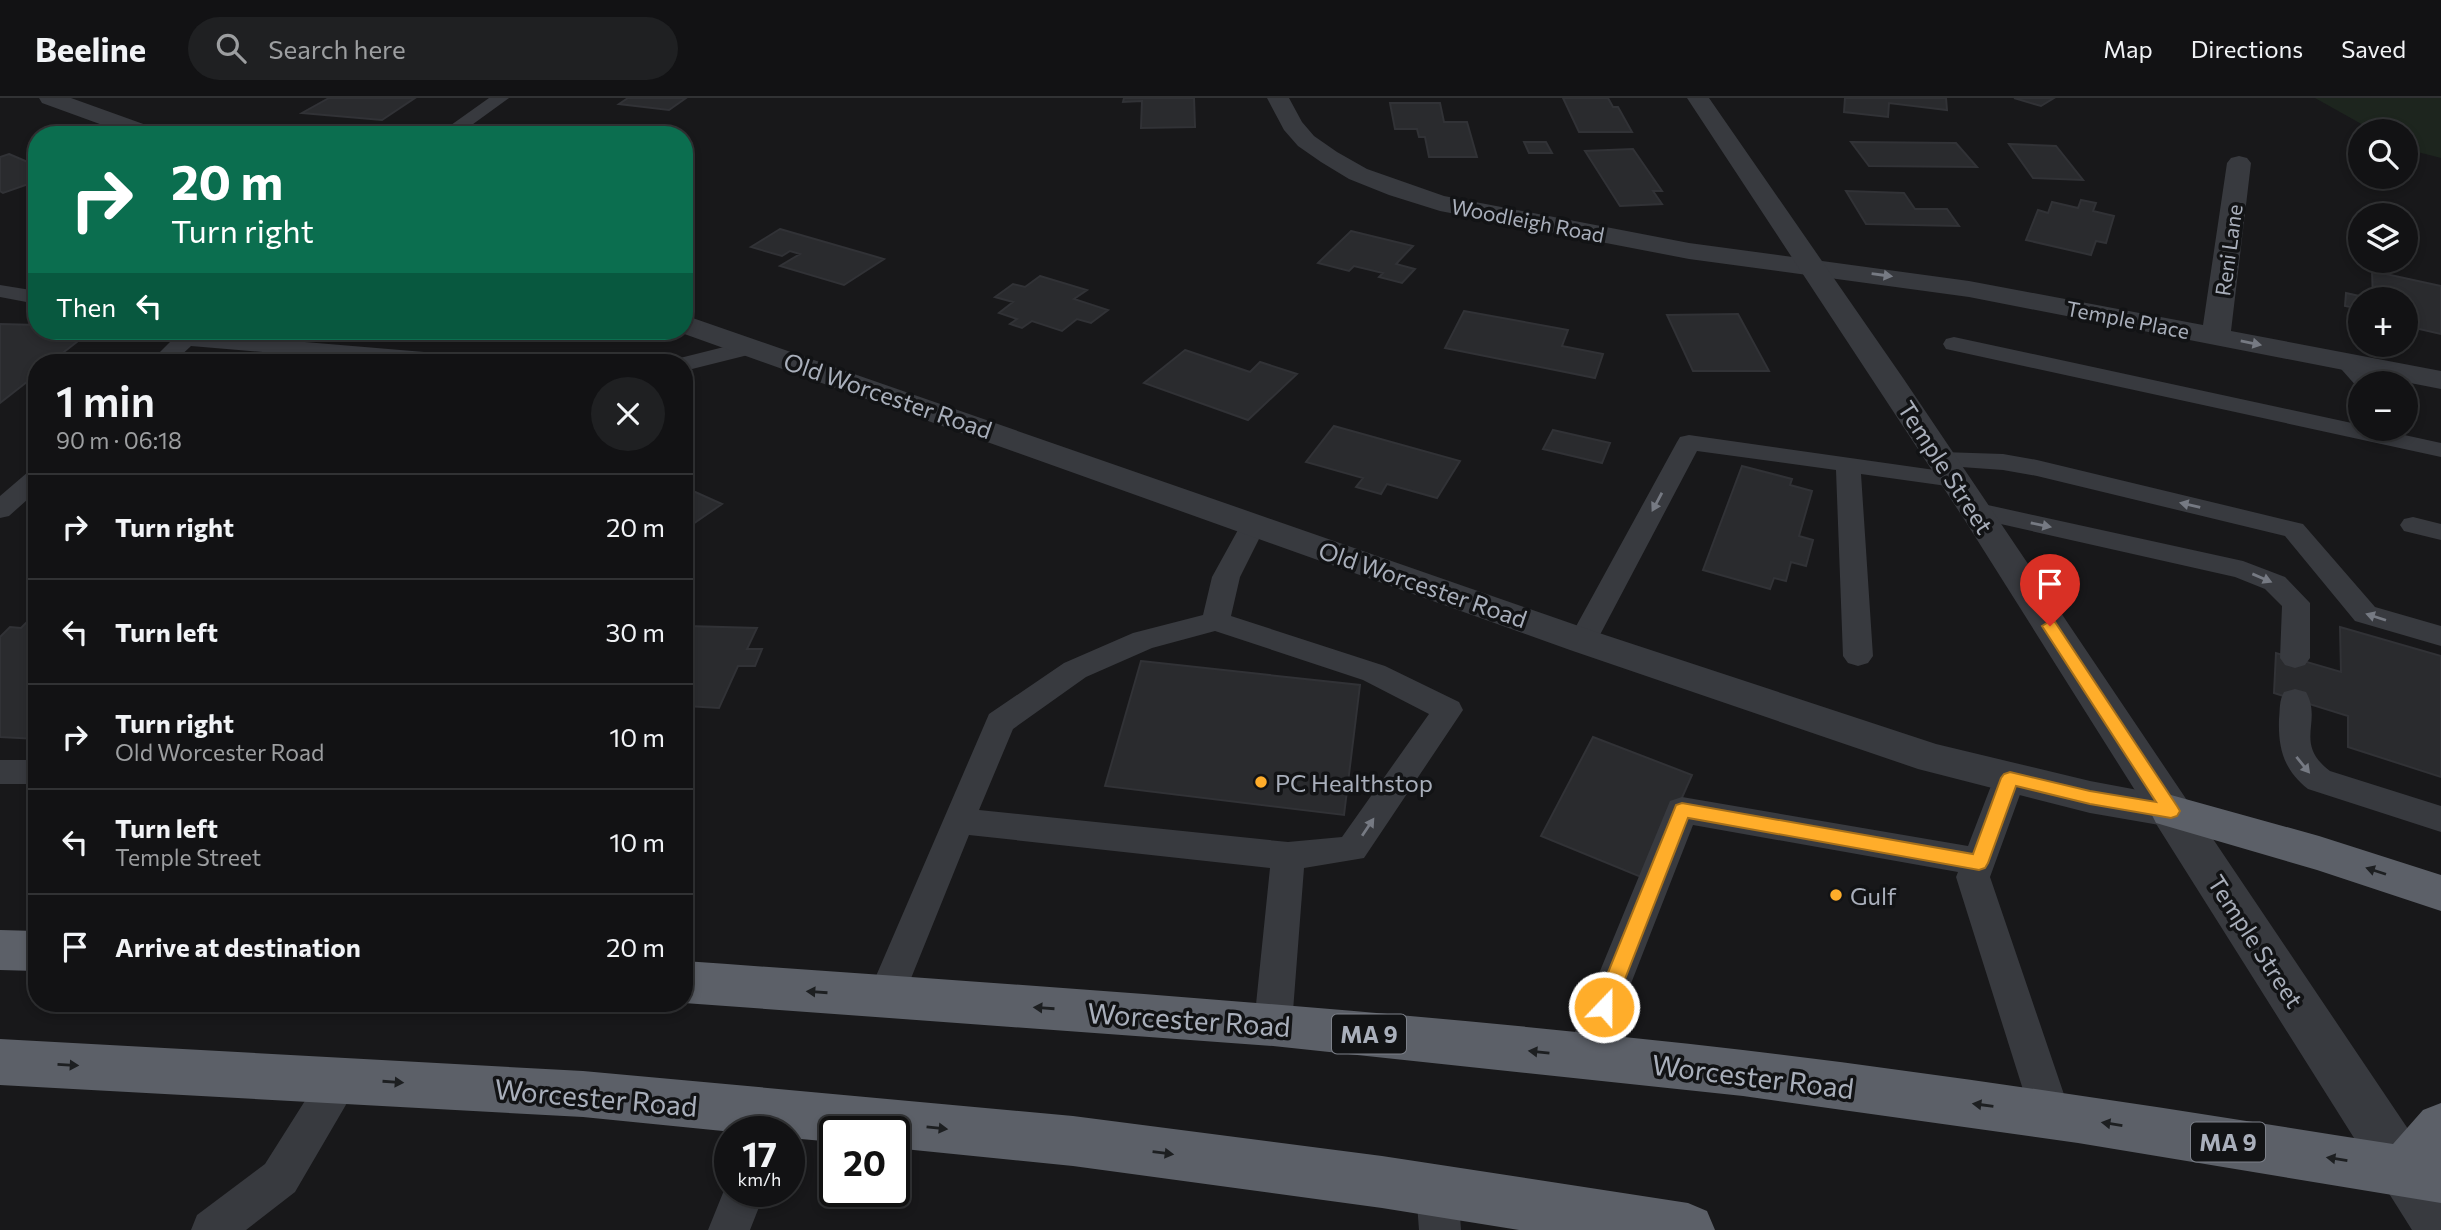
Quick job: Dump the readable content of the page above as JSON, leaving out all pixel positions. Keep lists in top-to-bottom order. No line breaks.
{"streets":{"highway":["Worcester Road","MA 9"],"street":["Woodleigh Road","Reni Lane","Temple Place","Old Worcester Road","Temple Street"]},"crossings":[["Woodleigh Road","Temple Place"],["Woodleigh Road","Temple Street"],["Reni Lane","Temple Place"],["Temple Place","Temple Street"],["Old Worcester Road","Temple Street"],["Temple Street","Worcester Road"]],"one_way":["Temple Place"],"places":["PC Healthstop","Gulf"],"page":{"header":"Beeline","search":"Search here","nav":["Map","Directions","Saved"],"map_buttons":["+","−"],"turn":["20 m","Turn right"],"then":"Then","heading":["1 min","90 m · 06:18"],"list":[{"name":"Turn right","value":"20 m"},{"name":"Turn left","value":"30 m"},{"name":"Turn right","note":"Old Worcester Road","value":"10 m"},{"name":"Turn left","note":"Temple Street","value":"10 m"},{"name":"Arrive at destination","value":"20 m"}],"speed":"17 km/h","limit":"20"}}
